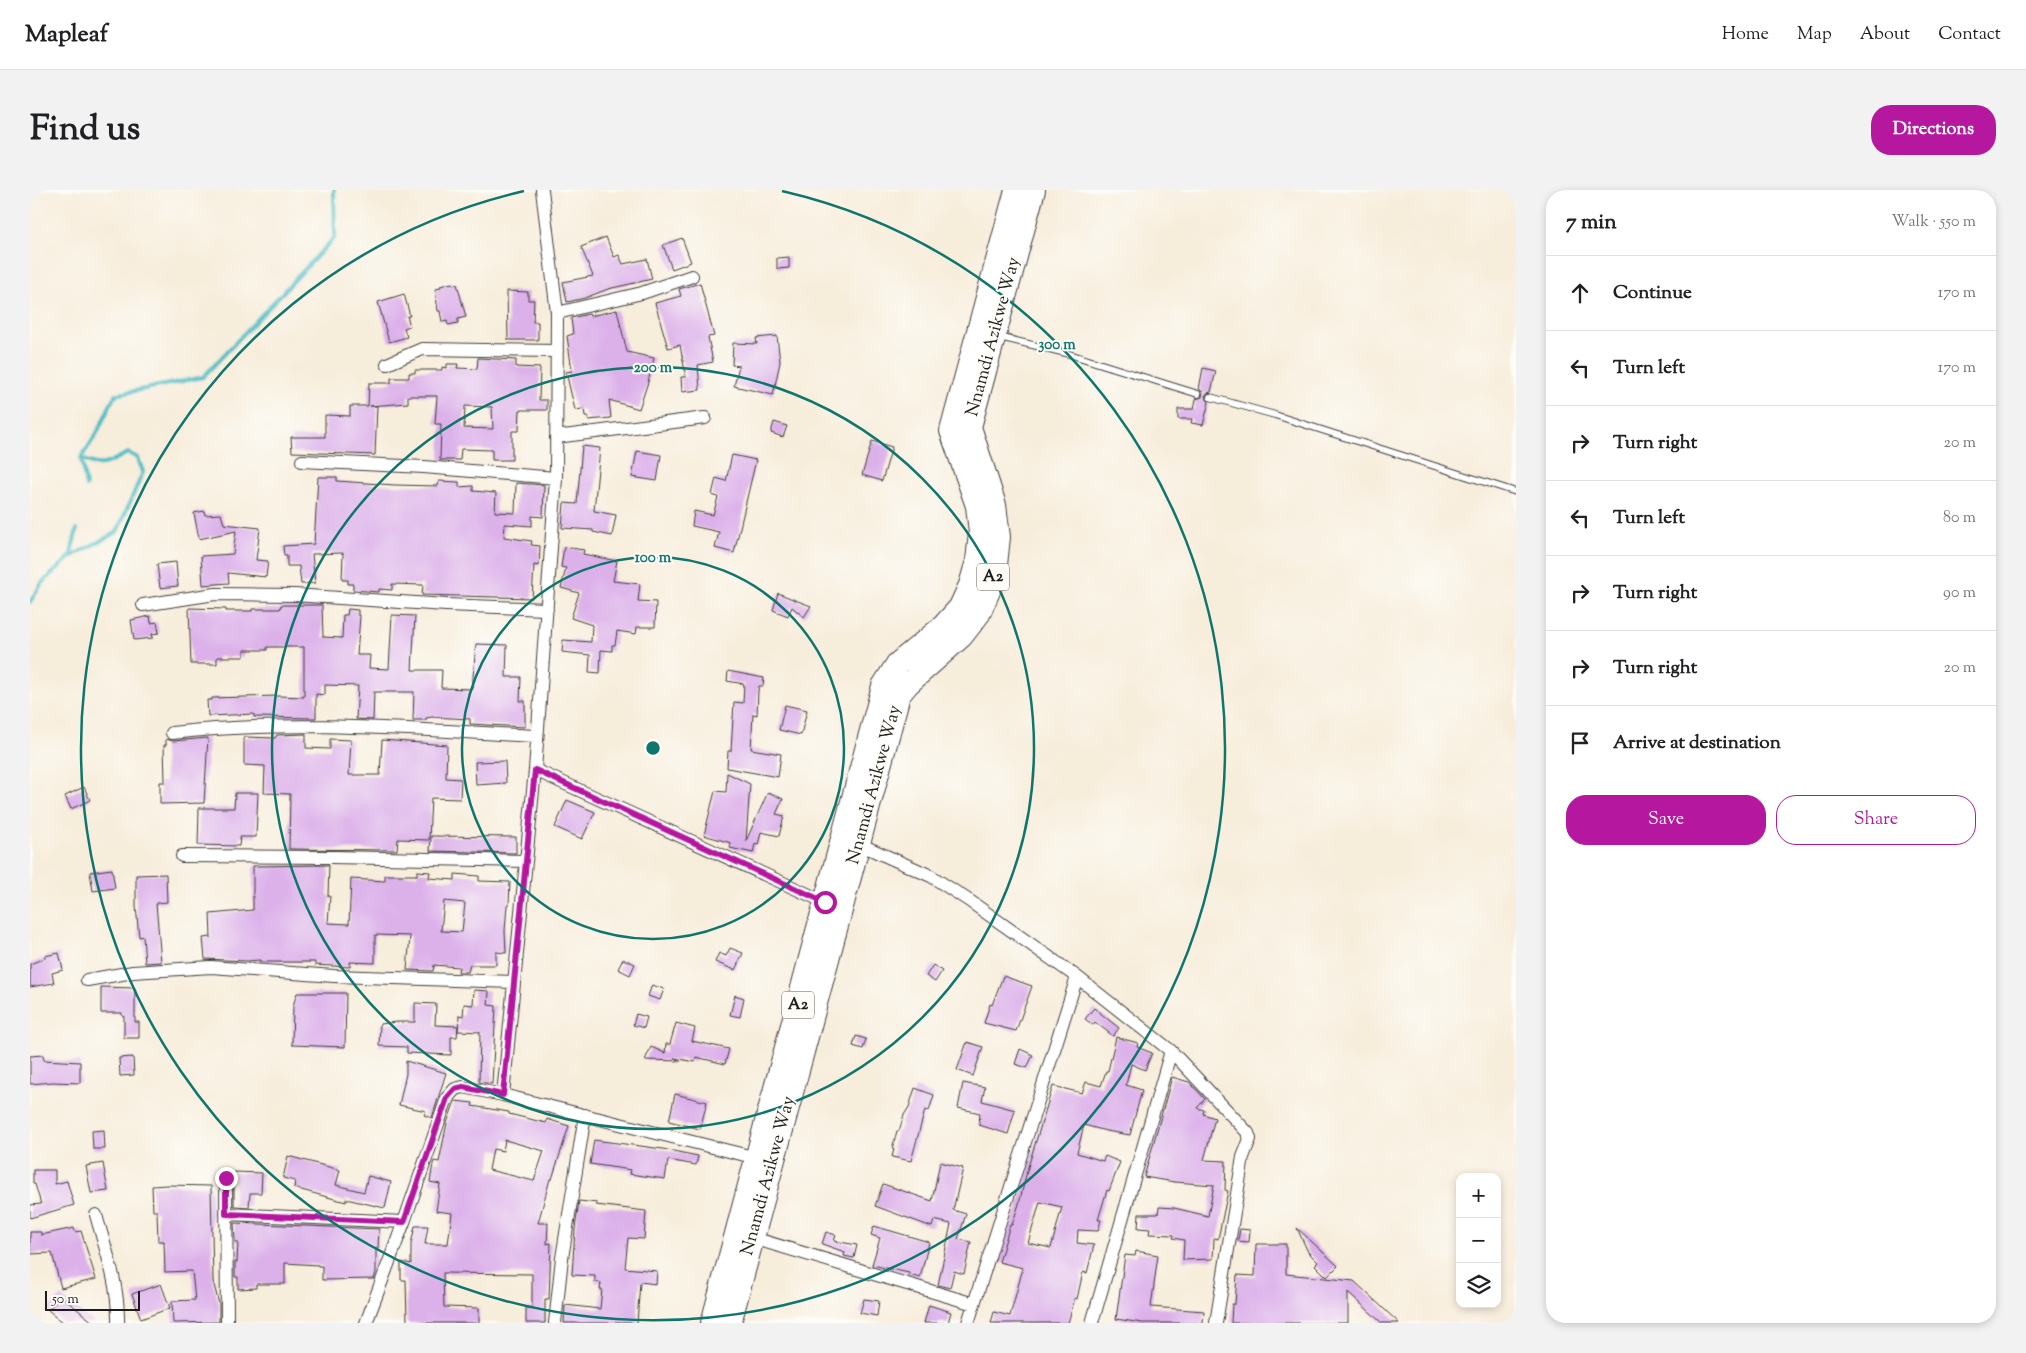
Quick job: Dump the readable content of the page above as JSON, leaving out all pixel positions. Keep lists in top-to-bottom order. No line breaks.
{"streets":{"highway":["Nnamdi Azikwe Way","A2"]},"scale_bar":"50 m","page":{"header":"Mapleaf","nav":["Home","Map","About","Contact"],"title":"Find us","buttons":["Directions",["Save","Share"]],"heading":["7 min","Walk · 550 m"],"list":[["Continue","170 m"],["Turn left","170 m"],["Turn right","20 m"],["Turn left","80 m"],["Turn right","90 m"],["Turn right","20 m"],"Arrive at destination"],"map_buttons":["+","−"],"scale":"50 m"},"rings":["300 m","200 m","100 m"]}
